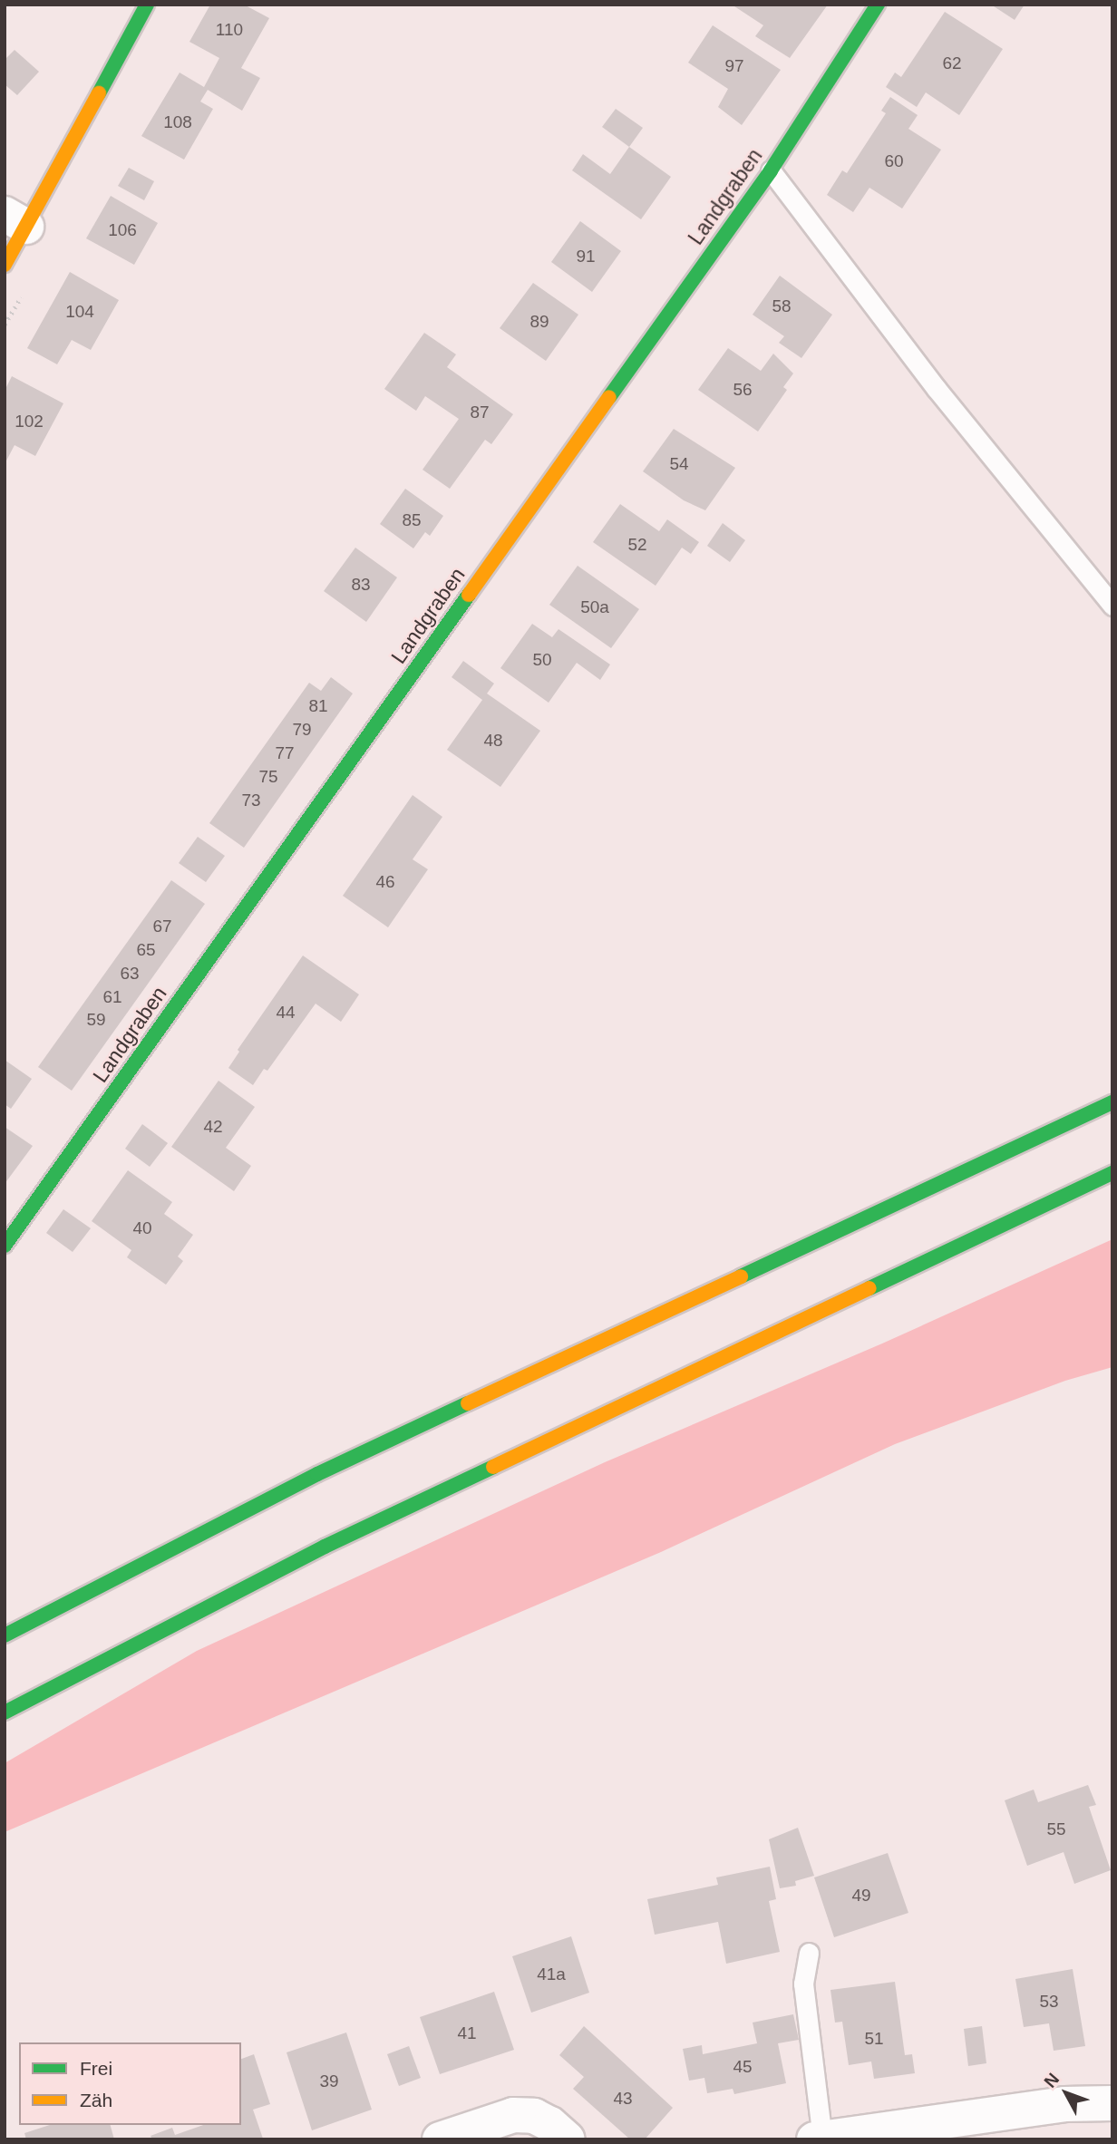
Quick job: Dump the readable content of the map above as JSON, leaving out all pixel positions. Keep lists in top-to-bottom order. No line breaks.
{"streets":{"main road":["Landgraben"]},"house_numbers":["110","62","97","108","60","106","91","58","104","89","56","87","102","54","85","52","83","50a","50","81","79","48","77","75","73","46","67","65","63","61","44","59","42","40","55","49","41a","53","41","51","45","39","43"],"legend":["Frei","Zäh"],"north":"top left"}
